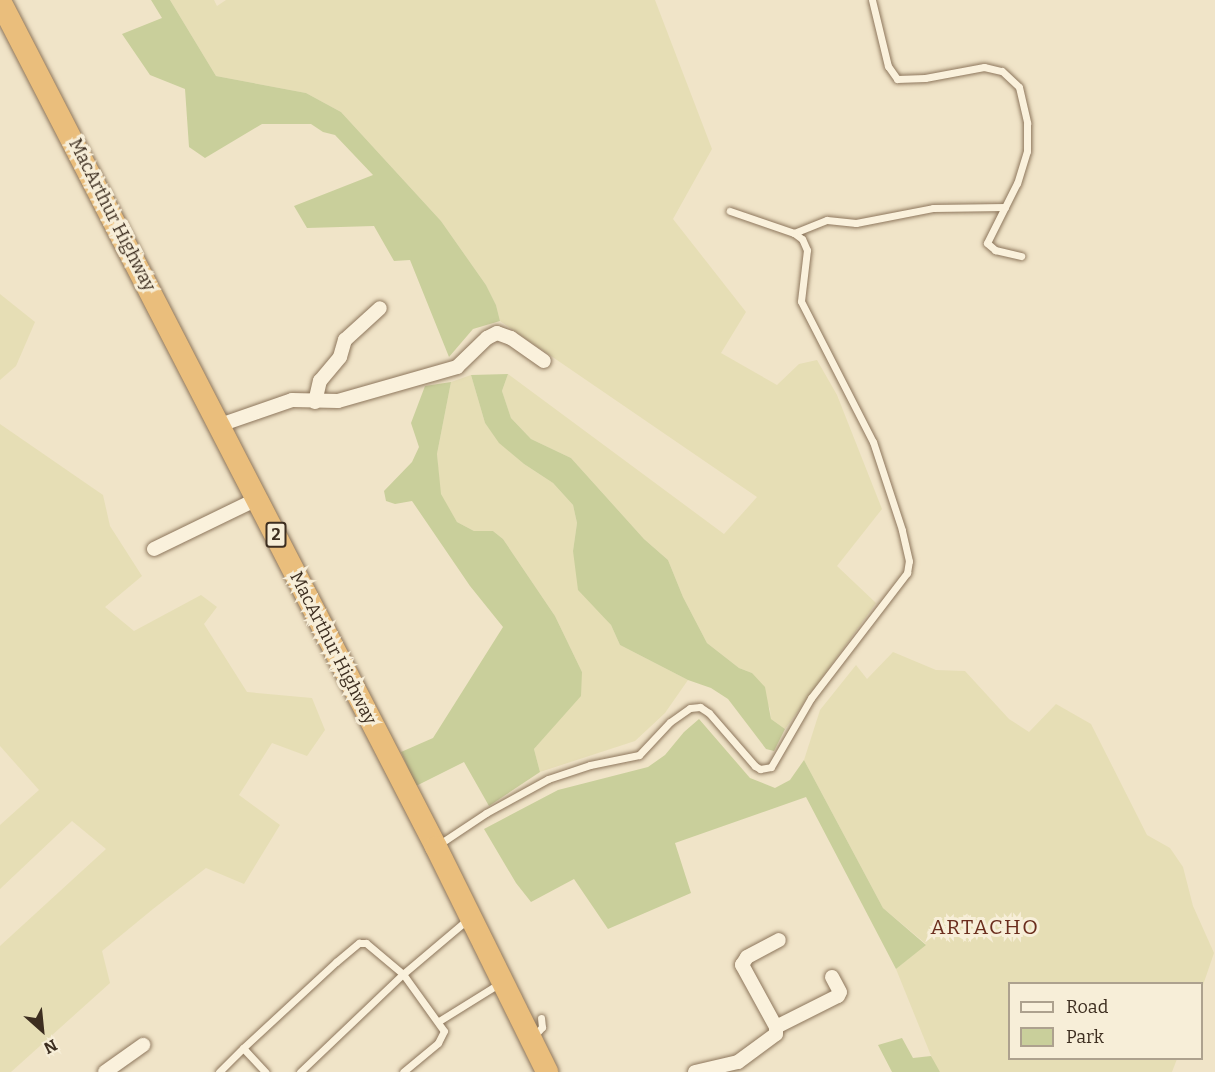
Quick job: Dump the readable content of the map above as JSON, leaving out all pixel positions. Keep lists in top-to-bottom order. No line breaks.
{"streets":{"highway":["MacArthur Highway","2"]},"districts":["ARTACHO"],"legend":["Road","Park"],"north":"bottom right"}
